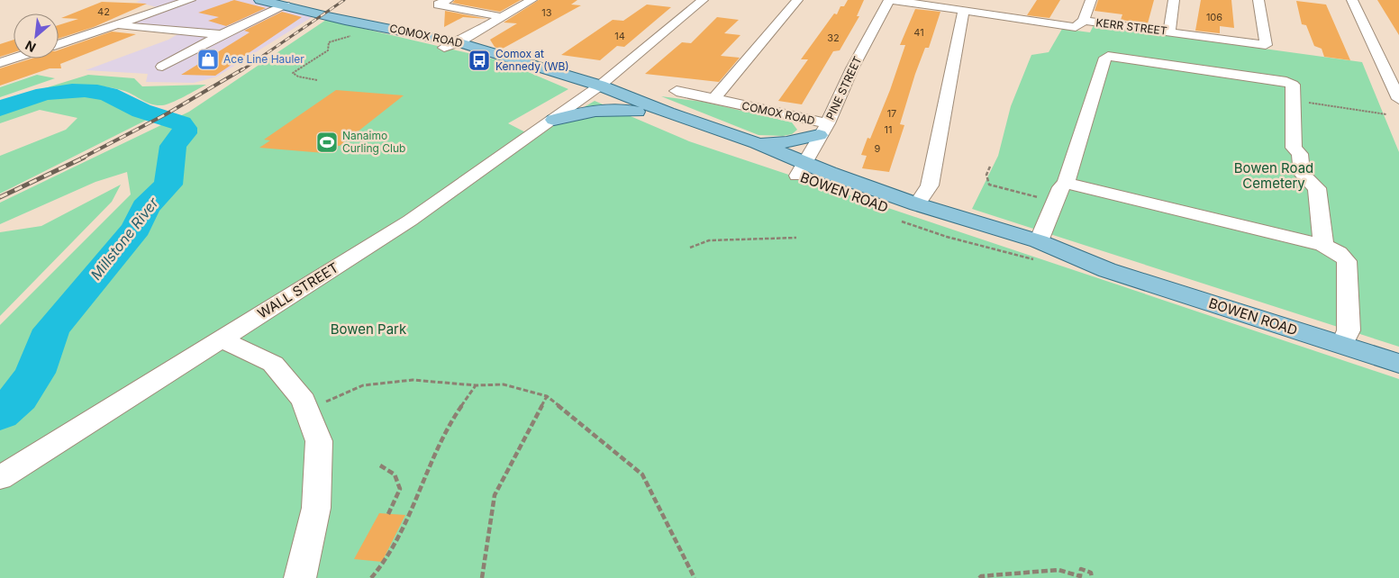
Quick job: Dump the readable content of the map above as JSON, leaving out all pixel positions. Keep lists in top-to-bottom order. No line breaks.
{"streets":{"main road":["COMOX ROAD","BOWEN ROAD"],"street":["KERR STREET","PINE STREET","WALL STREET"]},"crossings":[["KERR STREET","PINE STREET"],["COMOX ROAD","PINE STREET"],["COMOX ROAD","BOWEN ROAD"],["COMOX ROAD","WALL STREET"],["PINE STREET","BOWEN ROAD"],["BOWEN ROAD","WALL STREET"]],"water":["Millstone River"],"parks":["Bowen Road Cemetery","Bowen Park"],"places":{"shop":["Ace Line Hauler"],"bus stop":["Comox at Kennedy (WB)"],"sports":["Nanaimo Curling Club"]},"house_numbers":["42","13","106","41","14","32","17","11","9"],"north":"bottom left"}
